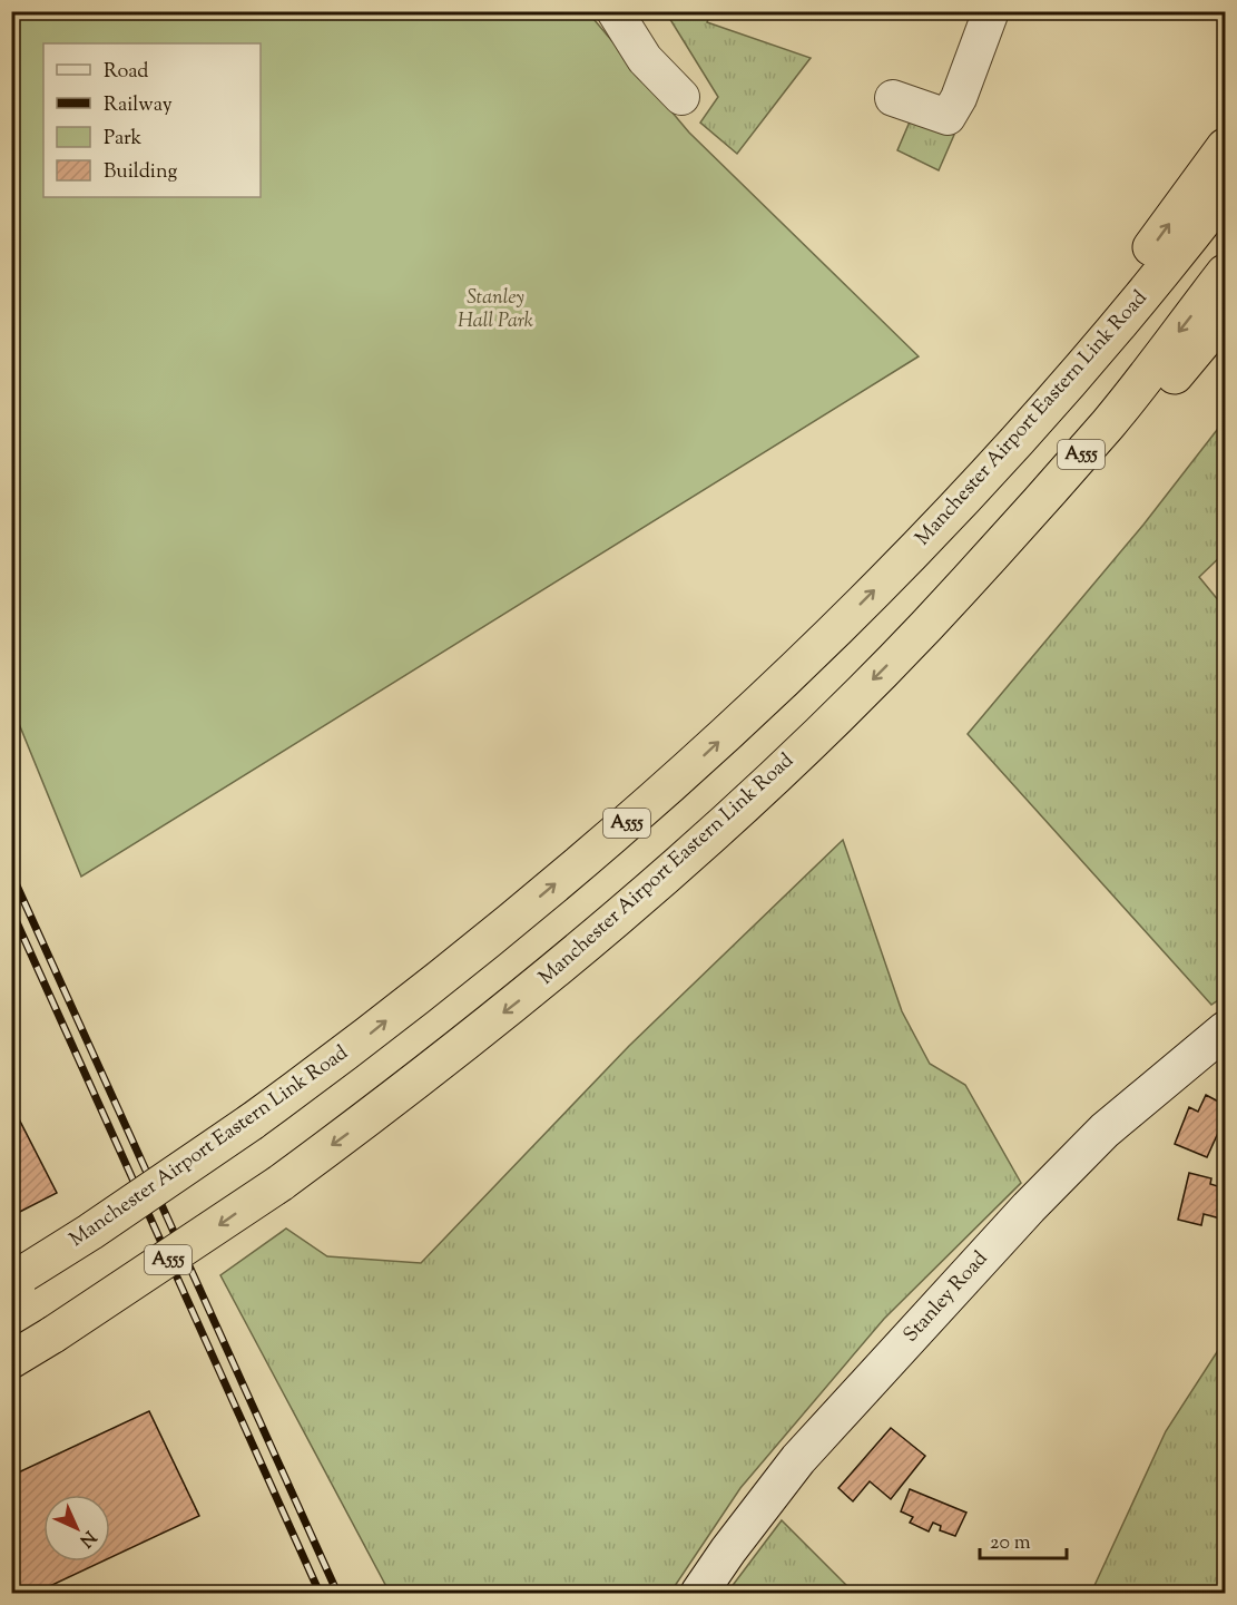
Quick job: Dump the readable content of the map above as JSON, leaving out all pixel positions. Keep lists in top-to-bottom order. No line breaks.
{"streets":{"highway":["Manchester Airport Eastern Link Road","A555"],"main road":["Stanley Road"]},"crossings":[["Manchester Airport Eastern Link Road","A555"]],"parks":["Stanley Hall Park"],"legend":["Road","Railway","Park","Building"],"scale_bar":"20 m","north":"bottom right"}
